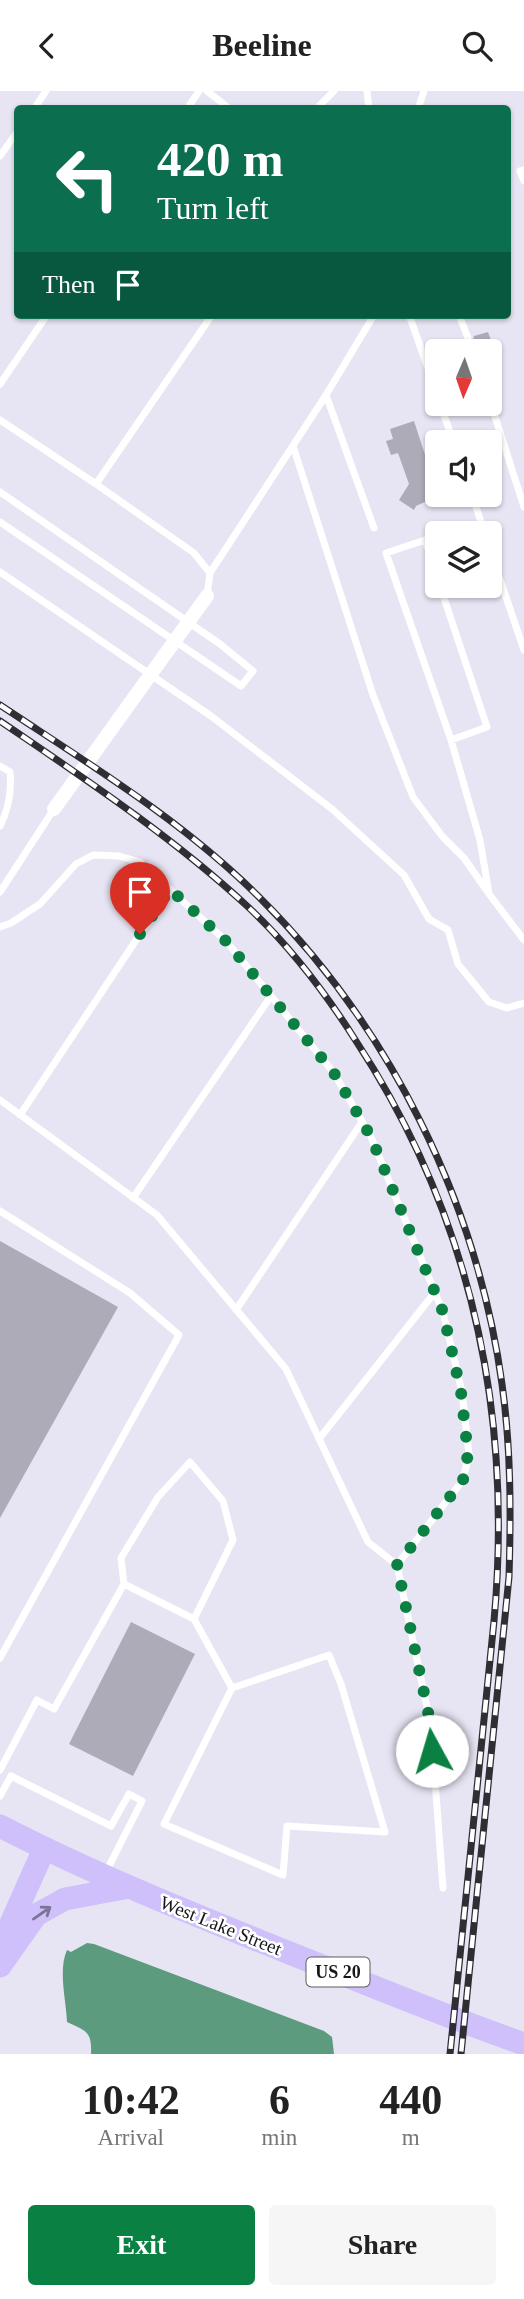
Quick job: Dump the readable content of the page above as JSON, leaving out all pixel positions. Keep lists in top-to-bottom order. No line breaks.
{"streets":{"main road":["West Lake Street","US 20"]},"north":"bottom","page":{"header":"Beeline","turn":["420 m","Turn left"],"then":"Then","eta":["10:42","Arrival","6","min","440","m"],"buttons":["Exit","Share"]}}
